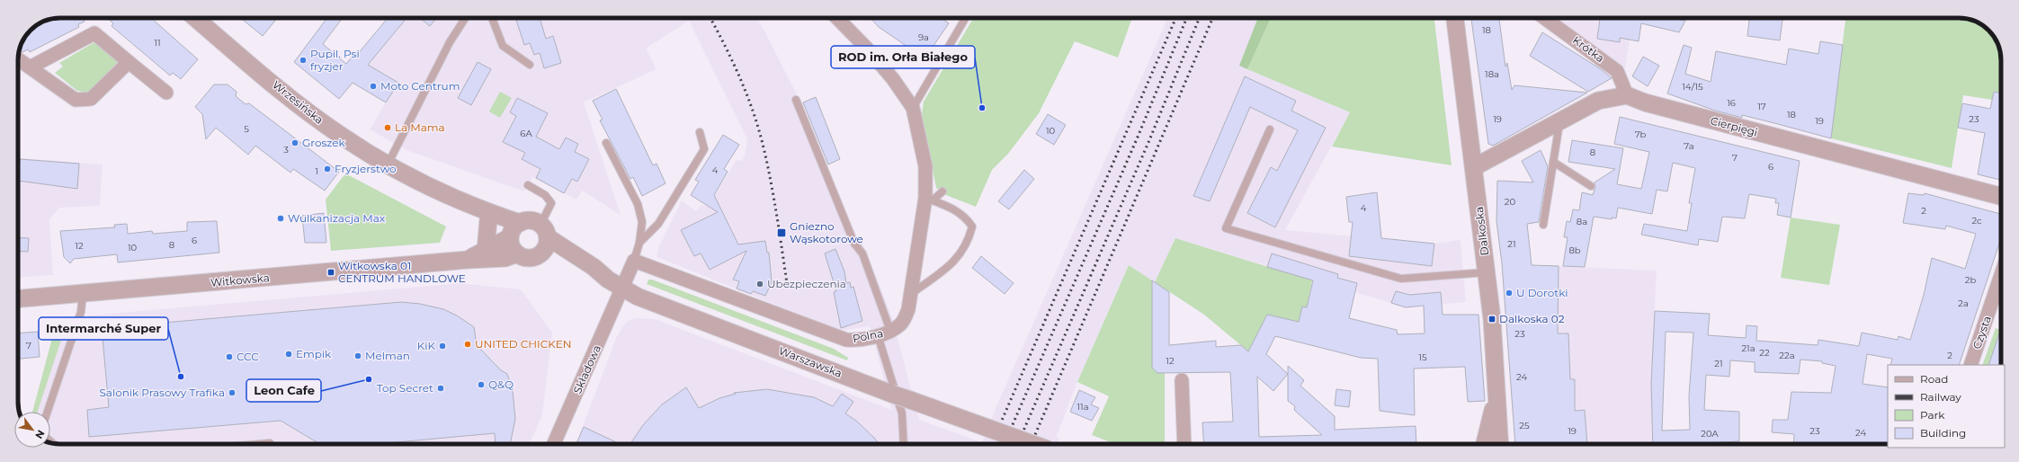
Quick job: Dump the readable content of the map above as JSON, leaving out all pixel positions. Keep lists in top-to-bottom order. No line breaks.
{"streets":{"street":["Krótka","Wrzesińska","Cierpięgi","Dalkoska","Witkowska","Czysta","Polna","Warszawska","Składowa"]},"crossings":[["Krótka","Cierpięgi"],["Wrzesińska","Witkowska"],["Wrzesińska","Warszawska"],["Witkowska","Warszawska"],["Warszawska","Składowa"]],"places":{"other":["Pupil. Psi fryzjer","Moto Centrum","ROD im. Orła Białego","La Mama","Groszek","Fryzjerstwo","Wulkanizacja Max","Ubezpieczenia","U Dorotki","UNITED CHICKEN","KiK","Empik","Melman","CCC","Intermarché Super","Leon Cafe","Q&Q","Top Secret","Salonik Prasowy Trafika"],"transit":["Gniezno Wąskotorowe","Witkowska 01 CENTRUM HANDLOWE","Dalkoska 02"]},"house_numbers":["18","9a","11","18a","14/15","16","17","18","19","23","19","5","10","6A","7b","7a","3","8","7","6","4","1","20","4","2","2c","8a","6","21","8","12","10","8b","2b","2a","23","7","21a","22","22a","2","15","12","21","24","11a","25","19","23","24","20A"],"legend":["Road","Railway","Park","Building"],"north":"bottom right"}
